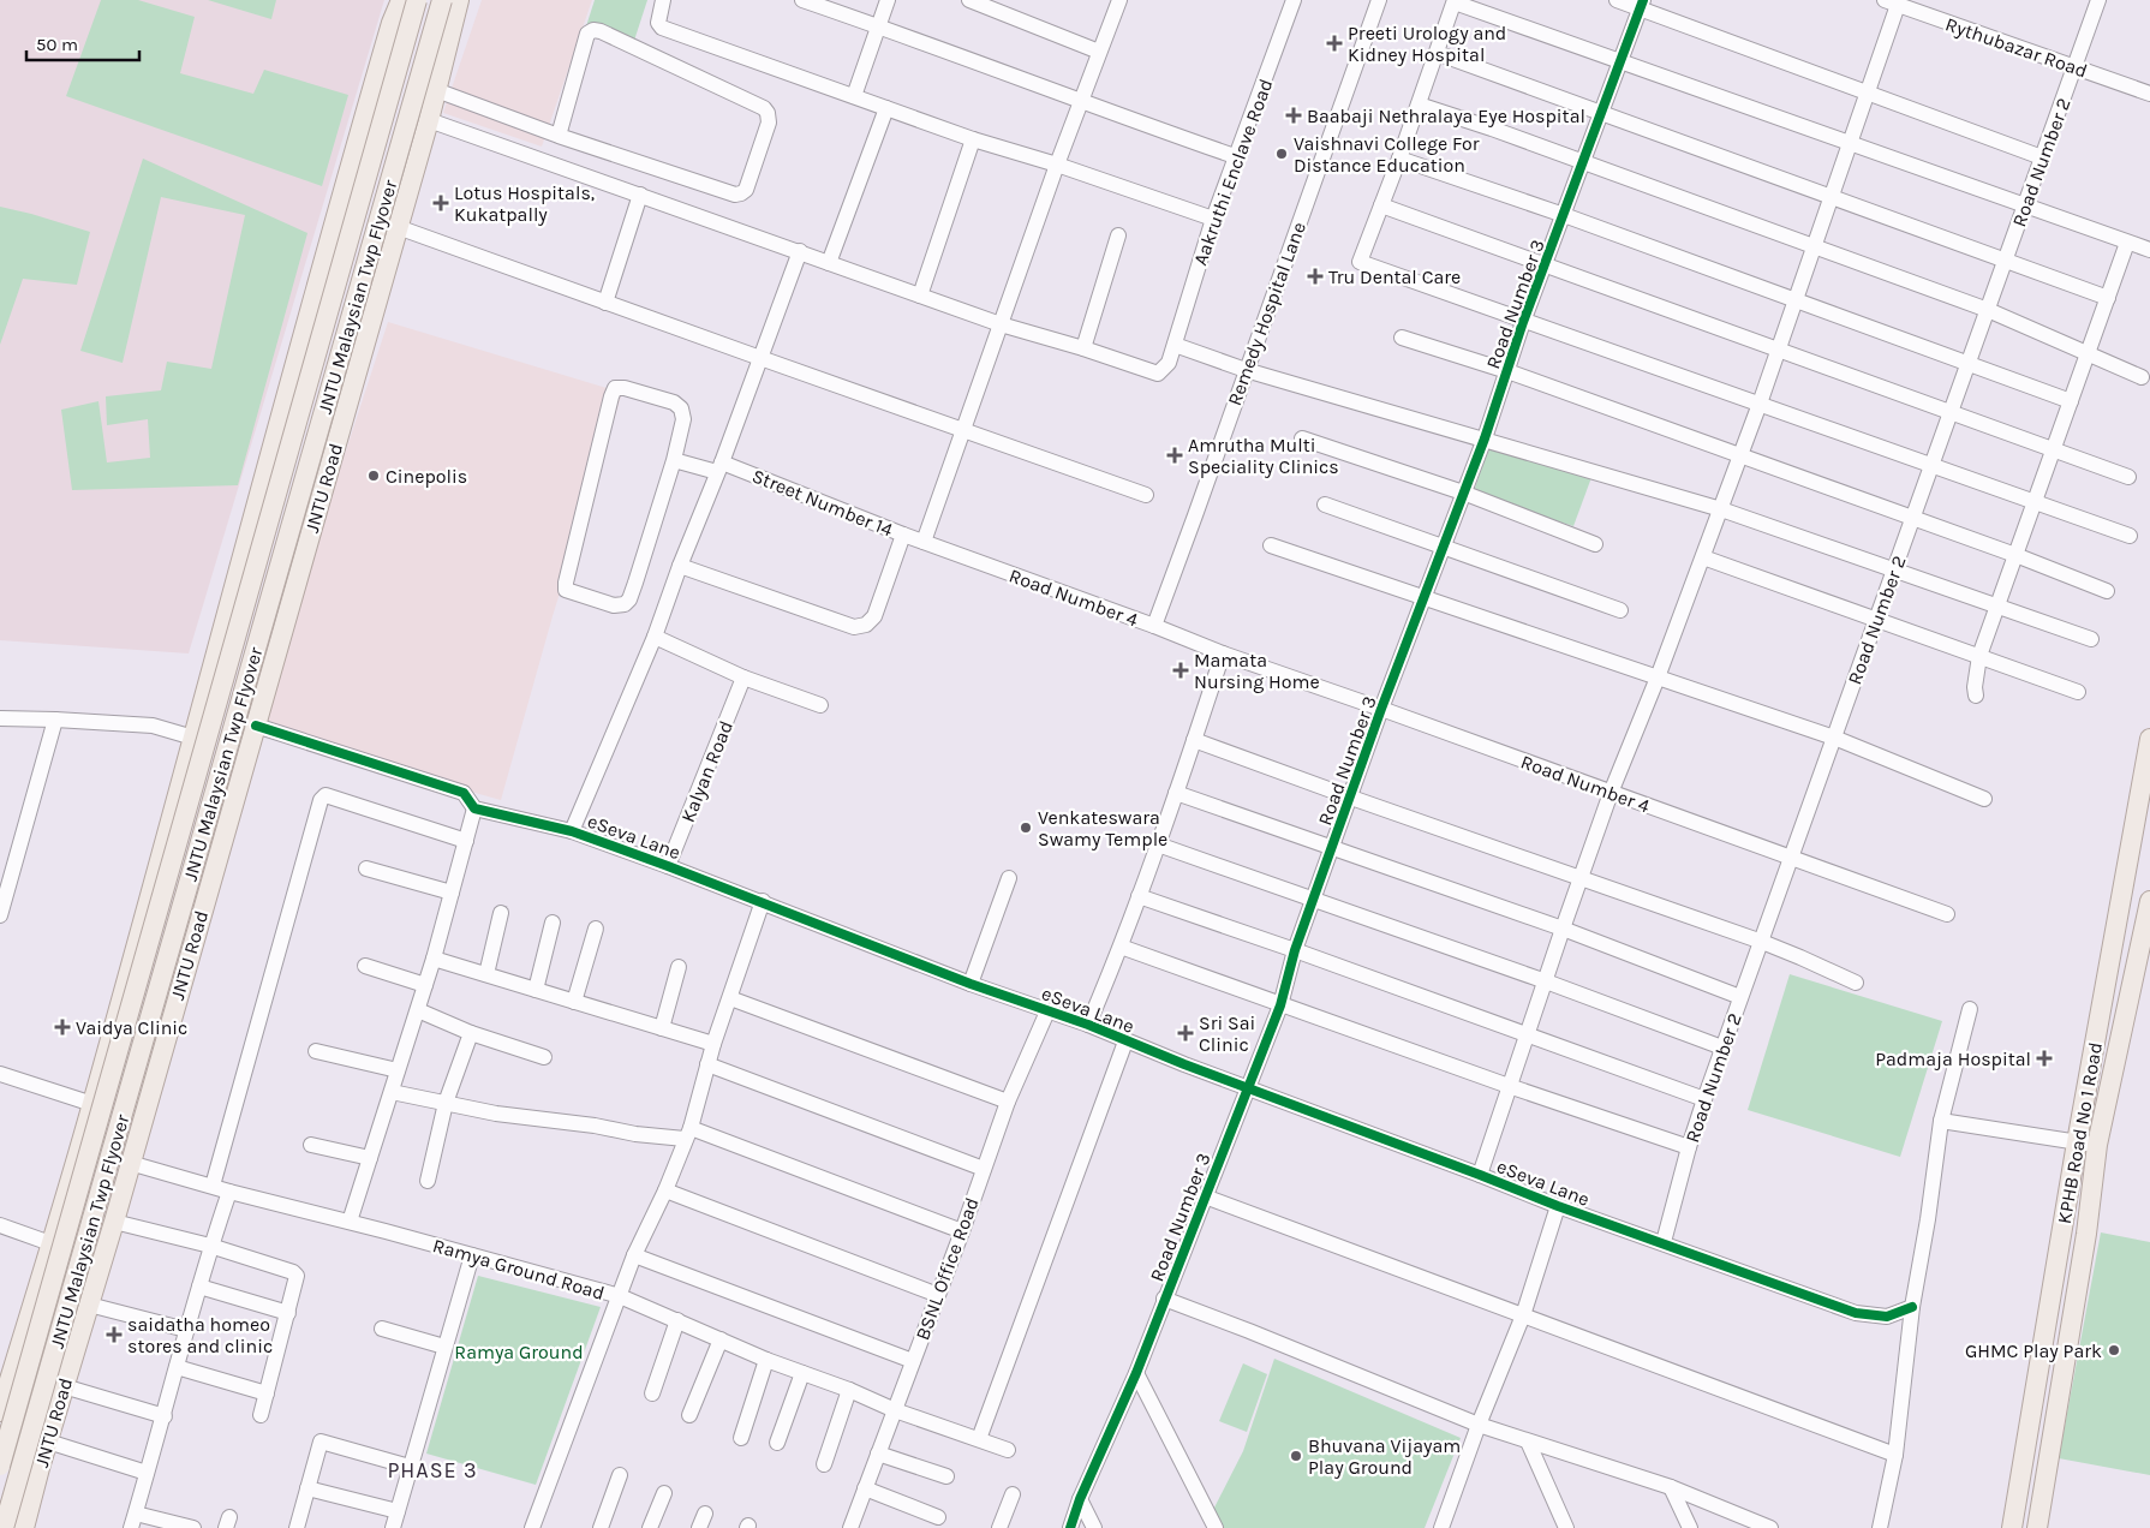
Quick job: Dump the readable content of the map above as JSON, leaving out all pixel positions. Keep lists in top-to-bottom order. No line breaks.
{"streets":{"main road":["JNTU Malaysian Twp Flyover","JNTU Road","KPHB Road No 1 Road"],"street":["Rythubazar Road","Road Number 2","Aakruthi Enclave Road","Road Number 3","Remedy Hospital Lane","Street Number 14","Road Number 4","Kalyan Road","eSeva Lane","Ramya Ground Road","BSNL Office Road"]},"crossings":[["Rythubazar Road","Road Number 2"],["Road Number 2","Road Number 4"],["Road Number 2","eSeva Lane"],["Road Number 3","Road Number 4"],["Road Number 3","eSeva Lane"],["Remedy Hospital Lane","Road Number 4"],["JNTU Road","eSeva Lane"],["JNTU Road","Ramya Ground Road"],["Street Number 14","Road Number 4"],["Kalyan Road","eSeva Lane"],["eSeva Lane","BSNL Office Road"],["Ramya Ground Road","BSNL Office Road"]],"districts":["PHASE 3"],"parks":["Ramya Ground"],"places":{"health":["Preeti Urology and Kidney Hospital","Baabaji Nethralaya Eye Hospital","Lotus Hospitals, Kukatpally","Tru Dental Care","Amrutha Multi Speciality Clinics","Mamata Nursing Home","Vaidya Clinic","Sri Sai Clinic","Padmaja Hospital","saidatha homeo stores and clinic"],"other":["Vaishnavi College For Distance Education","Cinepolis","Venkateswara Swamy Temple","GHMC Play Park","Bhuvana Vijayam Play Ground"]},"scale_bar":"50 m"}
